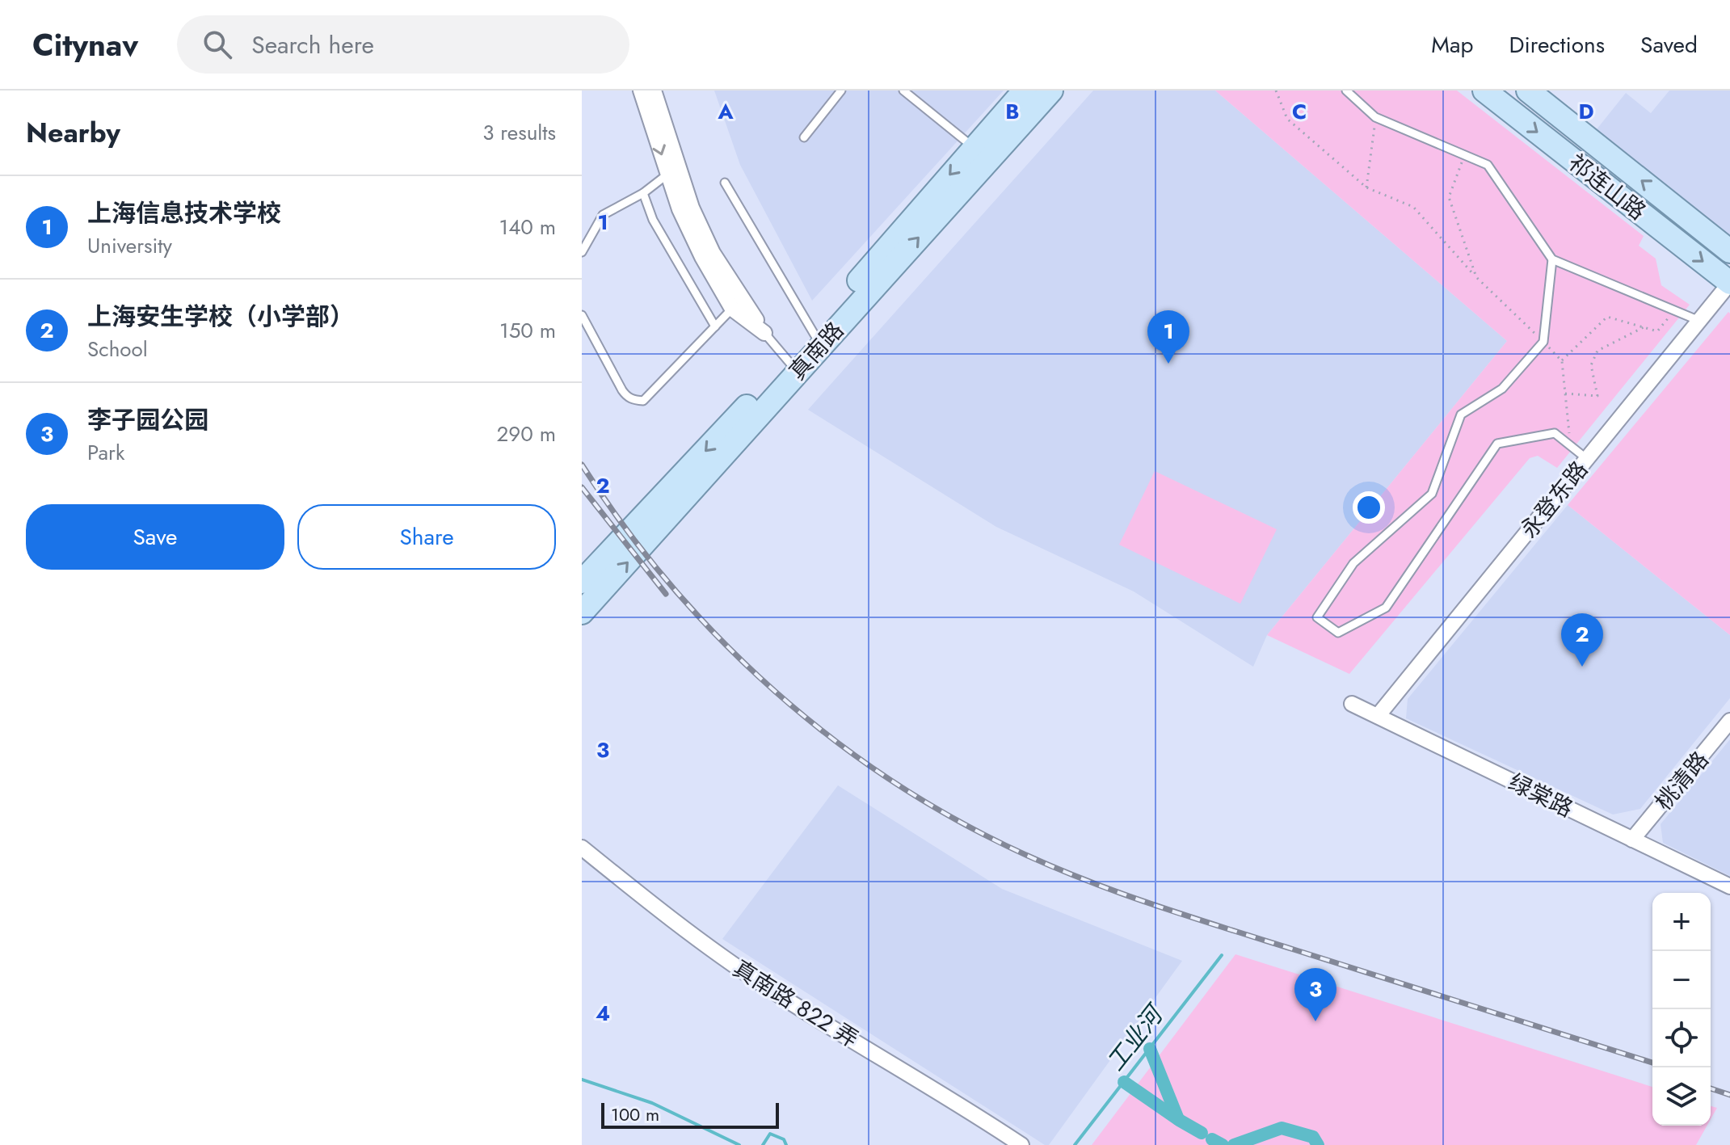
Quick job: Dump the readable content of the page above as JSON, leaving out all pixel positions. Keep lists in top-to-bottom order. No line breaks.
{"streets":{"main road":["祁连山路","真南路"],"street":["永登东路","桃清路","绿棠路","真南路 822 弄"]},"crossings":[["祁连山路","永登东路"],["永登东路","绿棠路"],["桃清路","绿棠路"]],"water":["工业河"],"scale_bar":"100 m","page":{"header":"Citynav","search":"Search here","nav":["Map","Directions","Saved"],"heading":["Nearby","3 results"],"list":[{"mark":"1","name":"上海信息技术学校","note":"University","value":"140 m"},{"mark":"2","name":"上海安生学校（小学部）","note":"School","value":"150 m"},{"mark":"3","name":"李子园公园","note":"Park","value":"290 m"}],"pins":["1","2","3"],"buttons":["Save","Share"],"map_buttons":["+","−"],"scale":"100 m"},"grid":{"columns":["A","B","C","D"],"rows":["1","2","3","4"]}}
